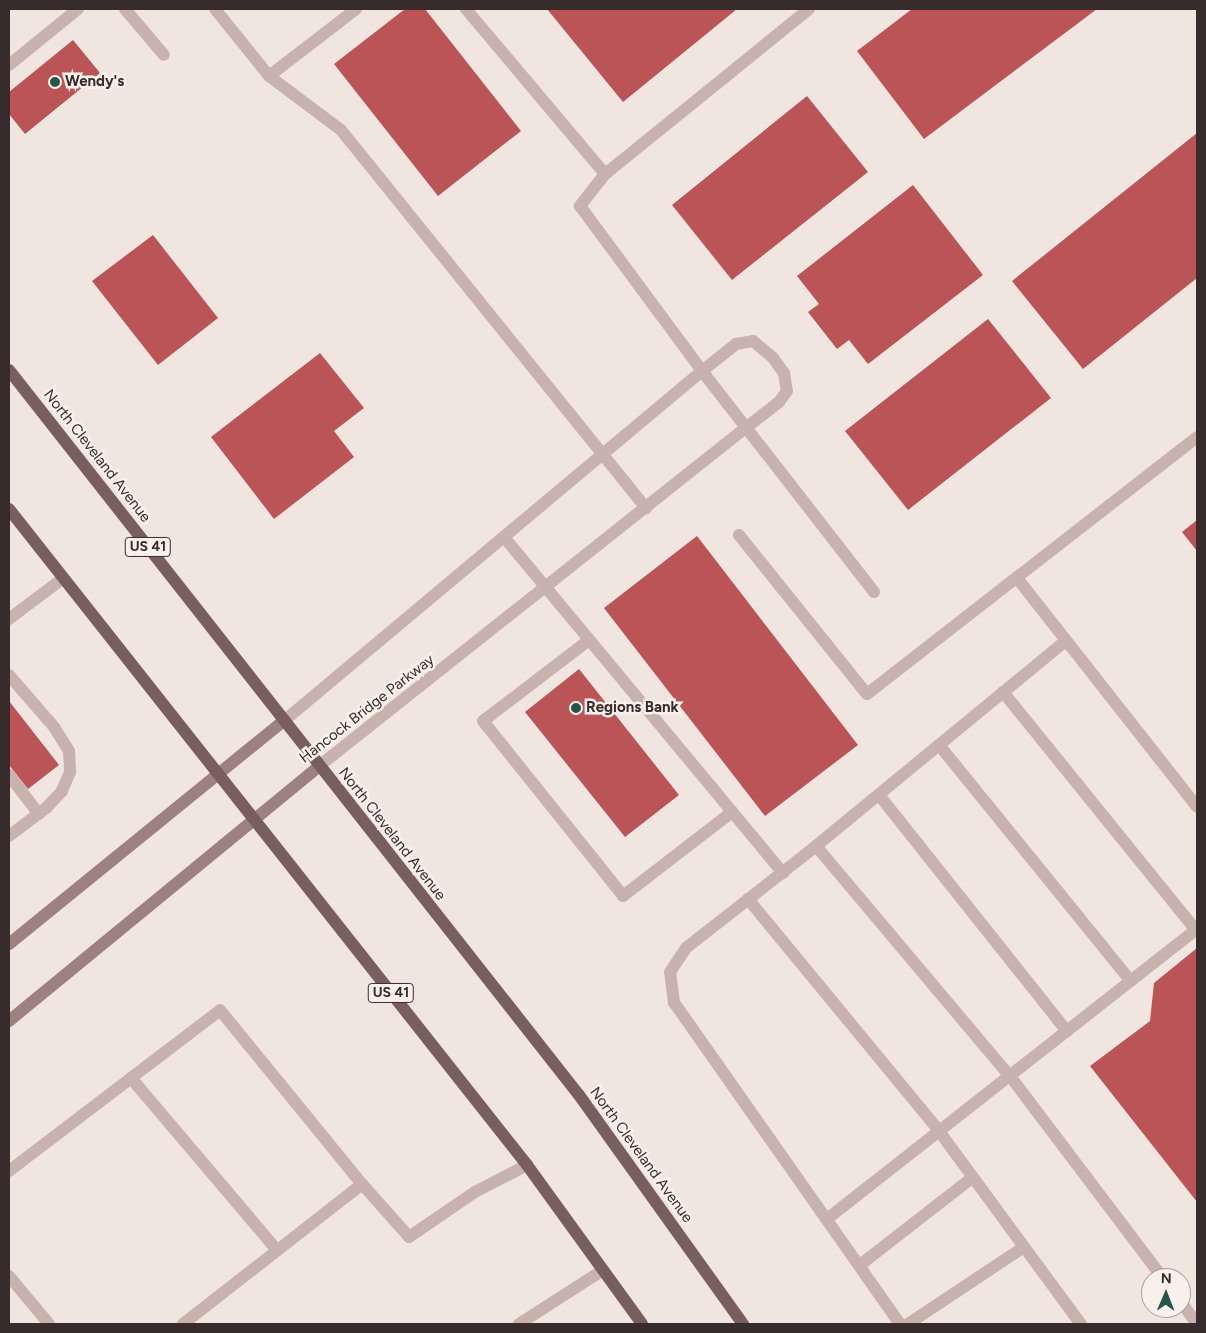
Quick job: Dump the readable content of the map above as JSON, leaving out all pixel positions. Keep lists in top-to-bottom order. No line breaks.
{"streets":{"main road":["North Cleveland Avenue","US 41","Hancock Bridge Parkway"]},"crossings":[["North Cleveland Avenue","Hancock Bridge Parkway"],["US 41","Hancock Bridge Parkway"]],"places":["Wendy's","Regions Bank"],"north":"top"}
